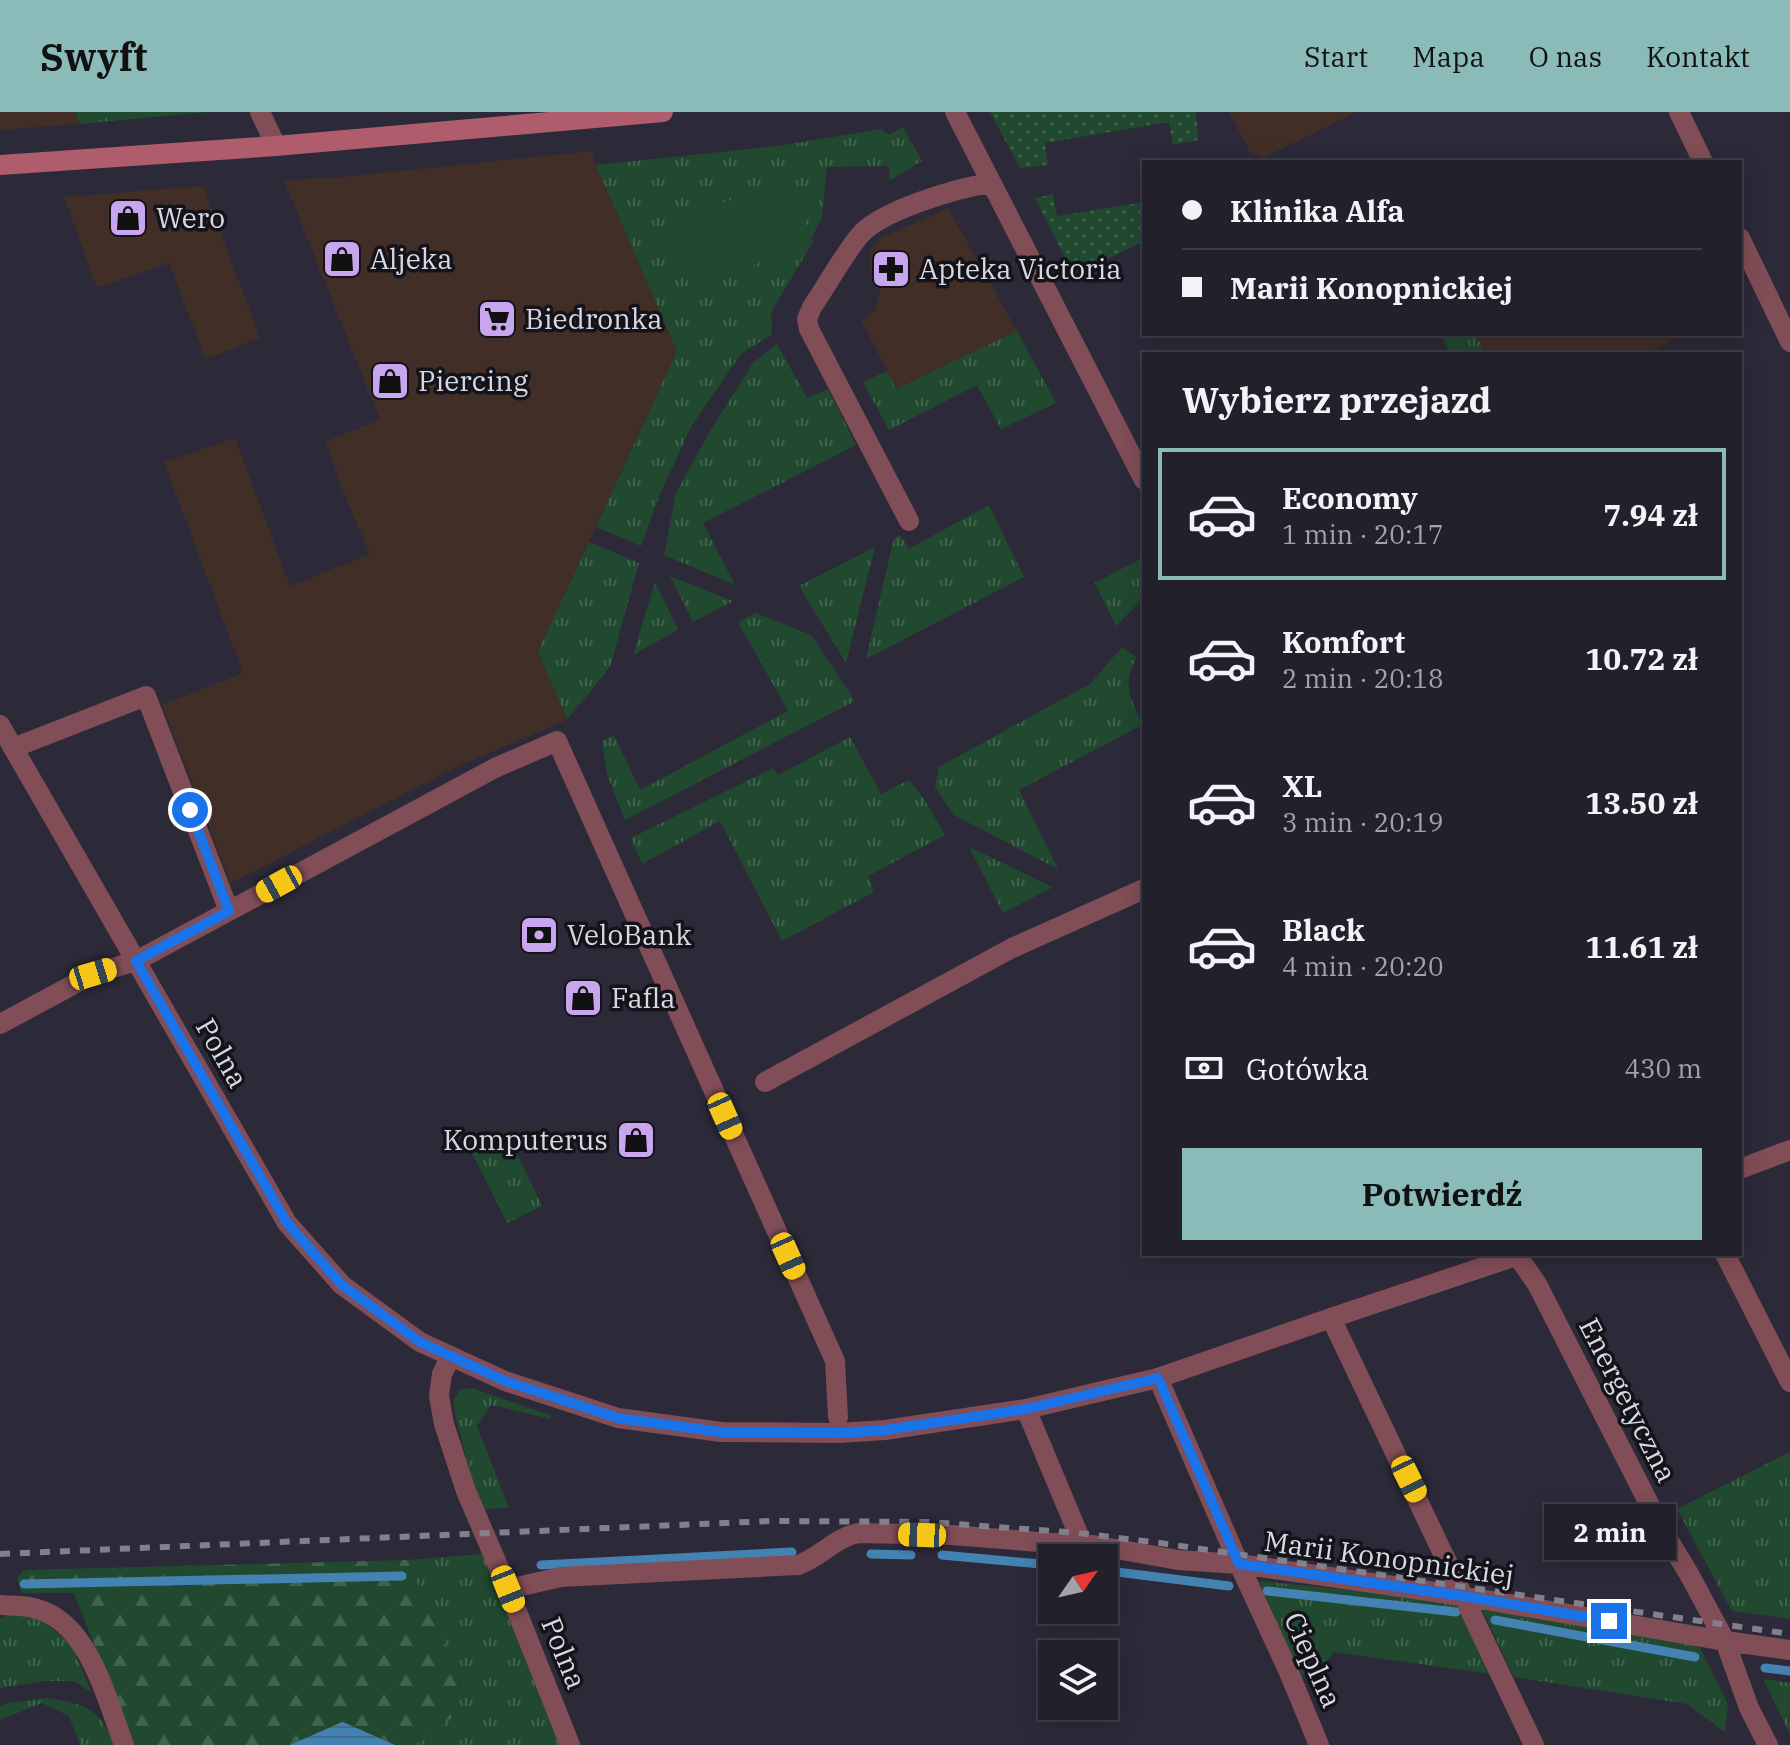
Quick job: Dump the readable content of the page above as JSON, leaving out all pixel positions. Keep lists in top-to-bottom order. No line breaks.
{"streets":{"street":["Polna","Energetyczna","Marii Konopnickiej","Cieplna"]},"crossings":[["Polna","Marii Konopnickiej"],["Polna","Cieplna"],["Energetyczna","Marii Konopnickiej"],["Marii Konopnickiej","Cieplna"]],"places":{"shop":["Wero","Aljeka","Piercing","Fafla","Komputerus"],"pharmacy":["Apteka Victoria"],"supermarket":["Biedronka"],"bank":["VeloBank"]},"north":"top right","page":{"header":"Swyft","nav":["Start","Mapa","O nas","Kontakt"],"banner":["Klinika Alfa","Marii Konopnickiej"],"heading":"Wybierz przejazd","list":[{"name":"Economy","note":"1 min · 20:17","value":"7.94 zł"},{"name":"Komfort","note":"2 min · 20:18","value":"10.72 zł"},{"name":"XL","note":"3 min · 20:19","value":"13.50 zł"},{"name":"Black","note":"4 min · 20:20","value":"11.61 zł"}],"pay":["Gotówka","430 m"],"buttons":"Potwierdź","bubble":"2 min"}}
